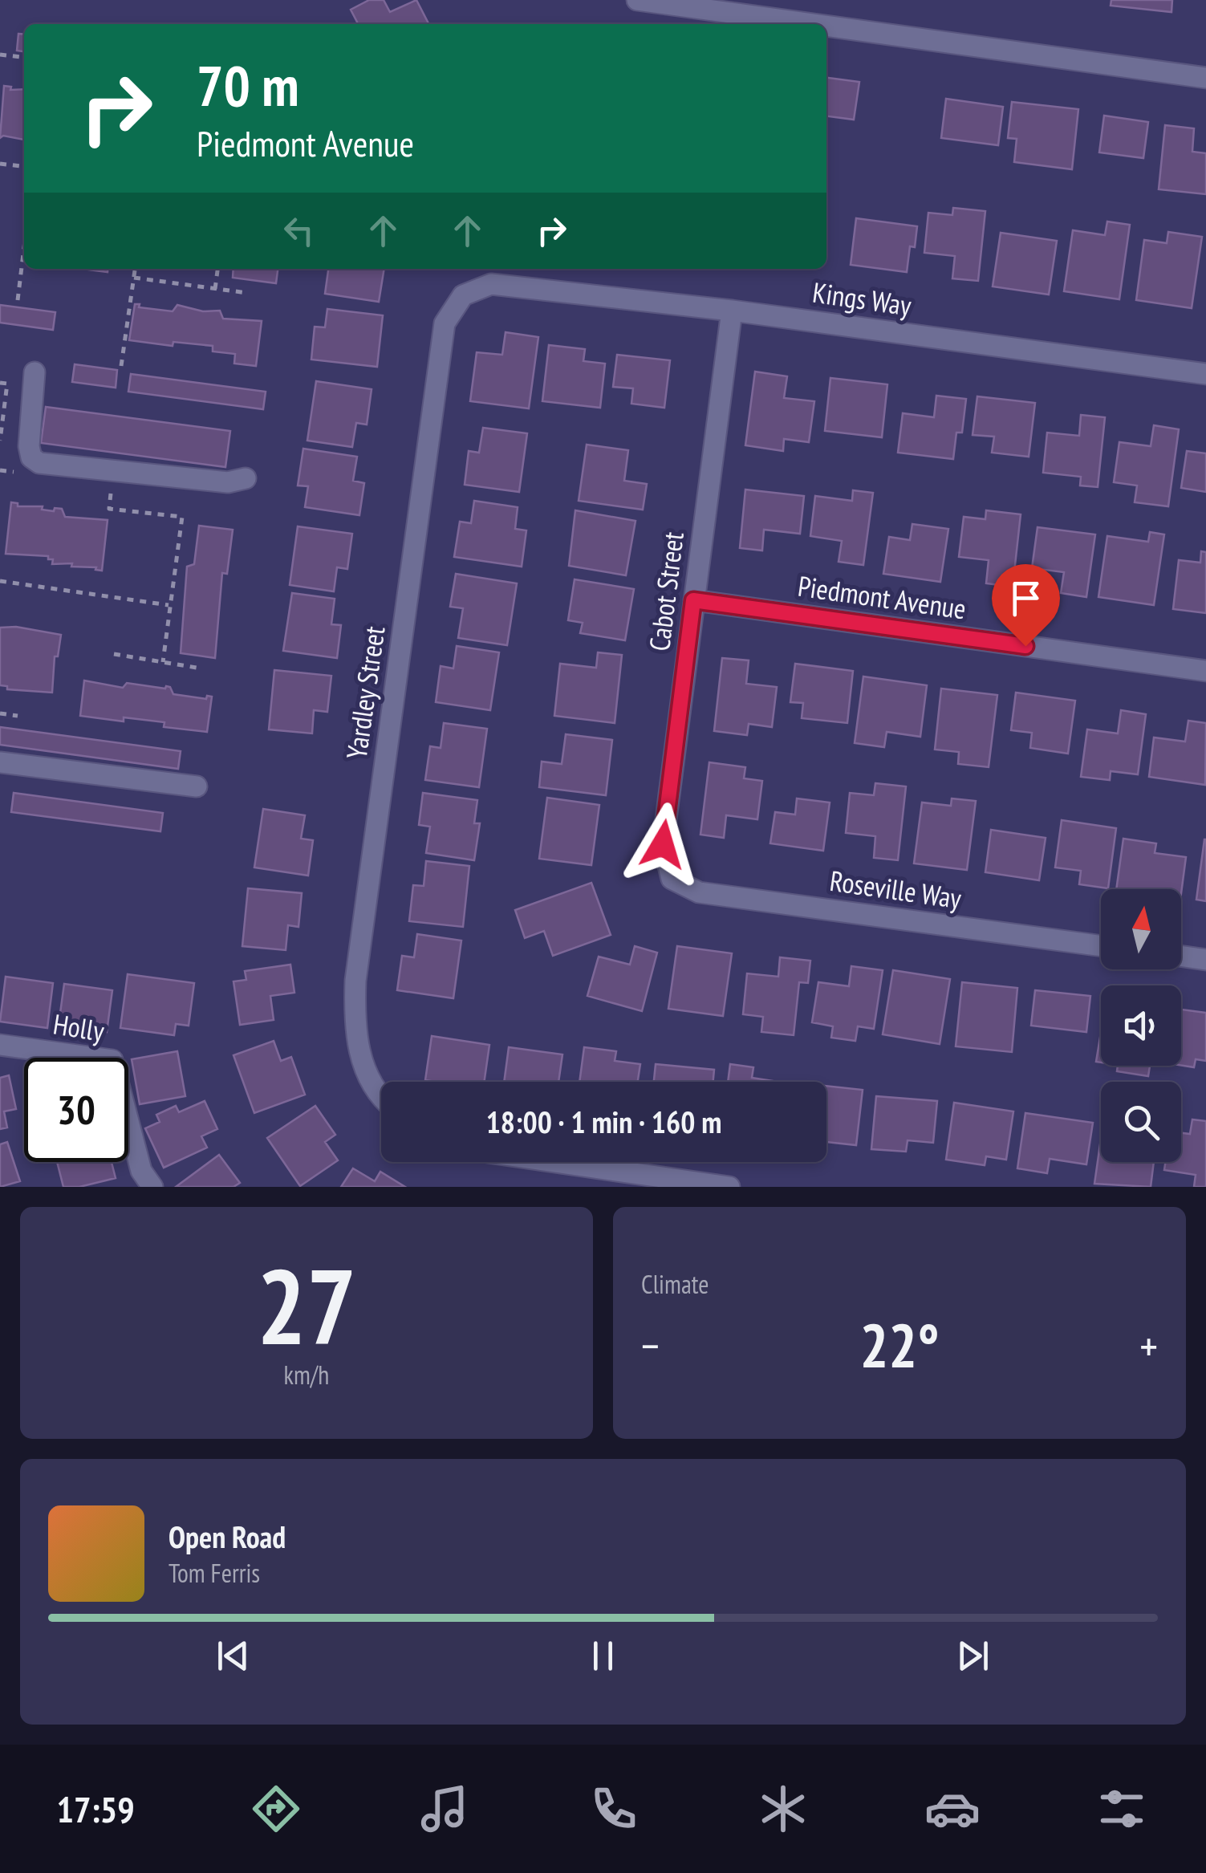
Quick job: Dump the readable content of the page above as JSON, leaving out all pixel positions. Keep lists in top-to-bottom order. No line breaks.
{"streets":{"street":["Kings Way","Cabot Street","Piedmont Avenue","Yardley Street","Roseville Way","Holly"]},"crossings":[["Kings Way","Cabot Street"],["Kings Way","Yardley Street"],["Cabot Street","Piedmont Avenue"],["Cabot Street","Roseville Way"]],"north":"top","page":{"turn":["70 m","Piedmont Avenue"],"limit":"30","trip":"18:00 · 1 min · 160 m","tile":[["27","km/h"],"Climate"],"heat":["−","22°","+"],"song":["Open Road","Tom Ferris"],"tabs":"17:59"}}
